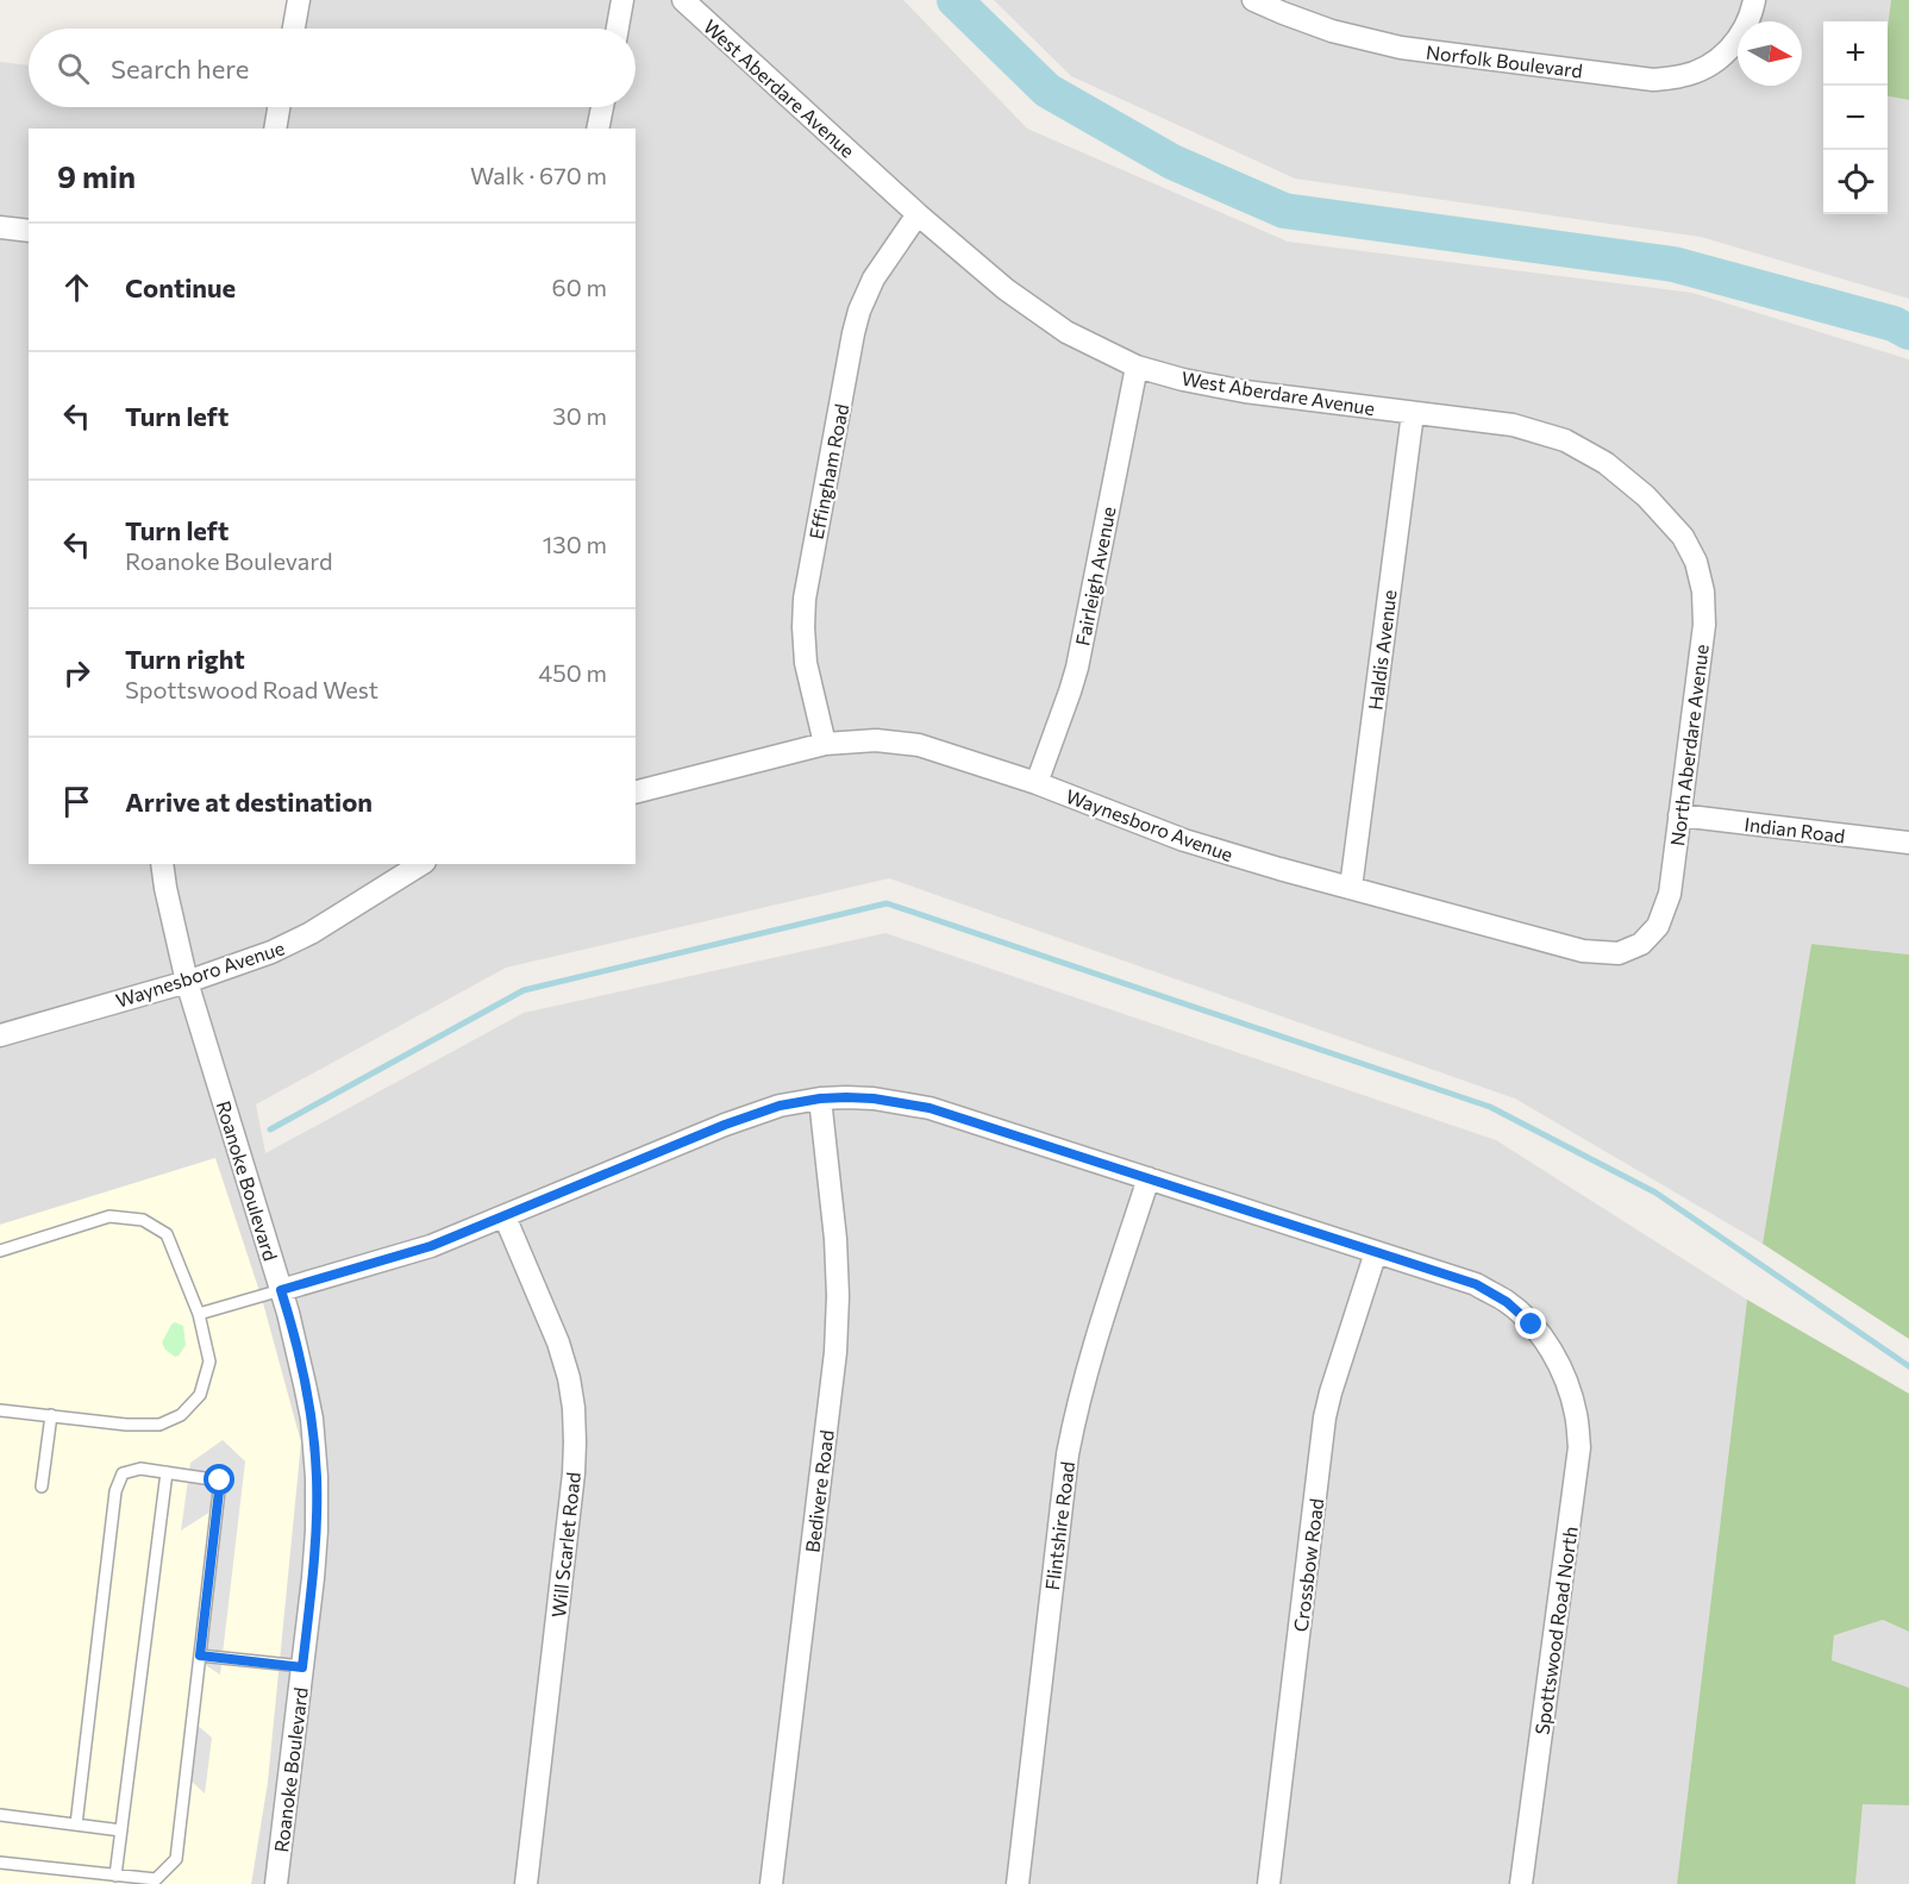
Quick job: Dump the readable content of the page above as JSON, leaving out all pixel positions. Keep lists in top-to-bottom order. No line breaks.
{"streets":{"street":["Norfolk Boulevard","West Aberdare Avenue","Effingham Road","Fairleigh Avenue","Haldis Avenue","North Aberdare Avenue","Waynesboro Avenue","Indian Road","Roanoke Boulevard","Bedivere Road","Flintshire Road","Will Scarlet Road","Crossbow Road","Spottswood Road North"]},"crossings":[["West Aberdare Avenue","Effingham Road"],["West Aberdare Avenue","Fairleigh Avenue"],["West Aberdare Avenue","Haldis Avenue"],["West Aberdare Avenue","North Aberdare Avenue"],["Effingham Road","Waynesboro Avenue"],["Fairleigh Avenue","Waynesboro Avenue"],["Haldis Avenue","Waynesboro Avenue"],["North Aberdare Avenue","Waynesboro Avenue"],["North Aberdare Avenue","Indian Road"],["Waynesboro Avenue","Roanoke Boulevard"],["Roanoke Boulevard","Spottswood Road North"],["Bedivere Road","Spottswood Road North"],["Flintshire Road","Spottswood Road North"],["Will Scarlet Road","Spottswood Road North"],["Crossbow Road","Spottswood Road North"]],"north":"right","page":{"map_buttons":["+","−"],"search":"Search here","heading":["9 min","Walk · 670 m"],"list":[["Continue","60 m"],["Turn left","30 m"],["Turn left","Roanoke Boulevard","130 m"],["Turn right","Spottswood Road West","450 m"],"Arrive at destination"]}}
